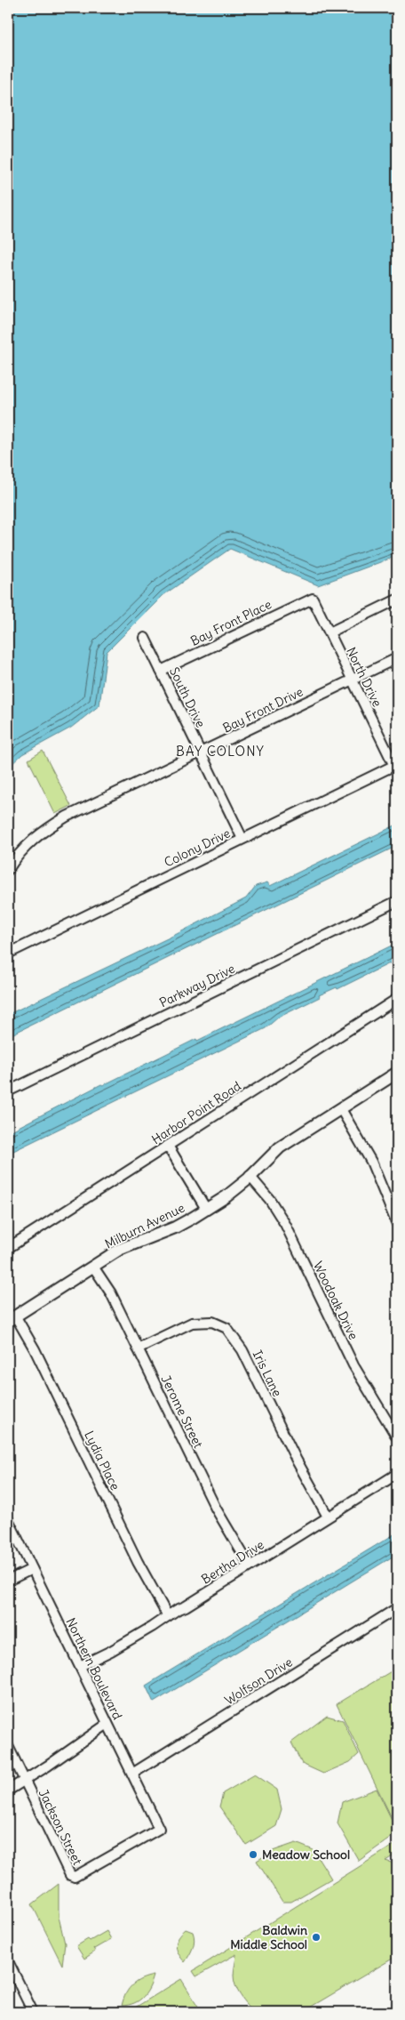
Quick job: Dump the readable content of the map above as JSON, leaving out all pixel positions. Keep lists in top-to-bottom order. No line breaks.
{"streets":{"main road":["Milburn Avenue"],"street":["Bay Front Place","North Drive","South Drive","Bay Front Drive","Colony Drive","Parkway Drive","Harbor Point Road","Woodoak Drive","Iris Lane","Jerome Street","Lydia Place","Bertha Drive","Northern Boulevard","Wolfson Drive","Jackson Street"]},"crossings":[["Bay Front Place","North Drive"],["Bay Front Place","South Drive"],["North Drive","Bay Front Drive"],["North Drive","Colony Drive"],["South Drive","Bay Front Drive"],["South Drive","Colony Drive"],["Milburn Avenue","Woodoak Drive"],["Milburn Avenue","Jerome Street"],["Milburn Avenue","Lydia Place"],["Iris Lane","Jerome Street"],["Iris Lane","Bertha Drive"],["Jerome Street","Bertha Drive"],["Lydia Place","Bertha Drive"],["Bertha Drive","Northern Boulevard"],["Northern Boulevard","Wolfson Drive"],["Northern Boulevard","Jackson Street"]],"districts":["BAY COLONY"],"places":["Meadow School","Baldwin Middle School"]}
